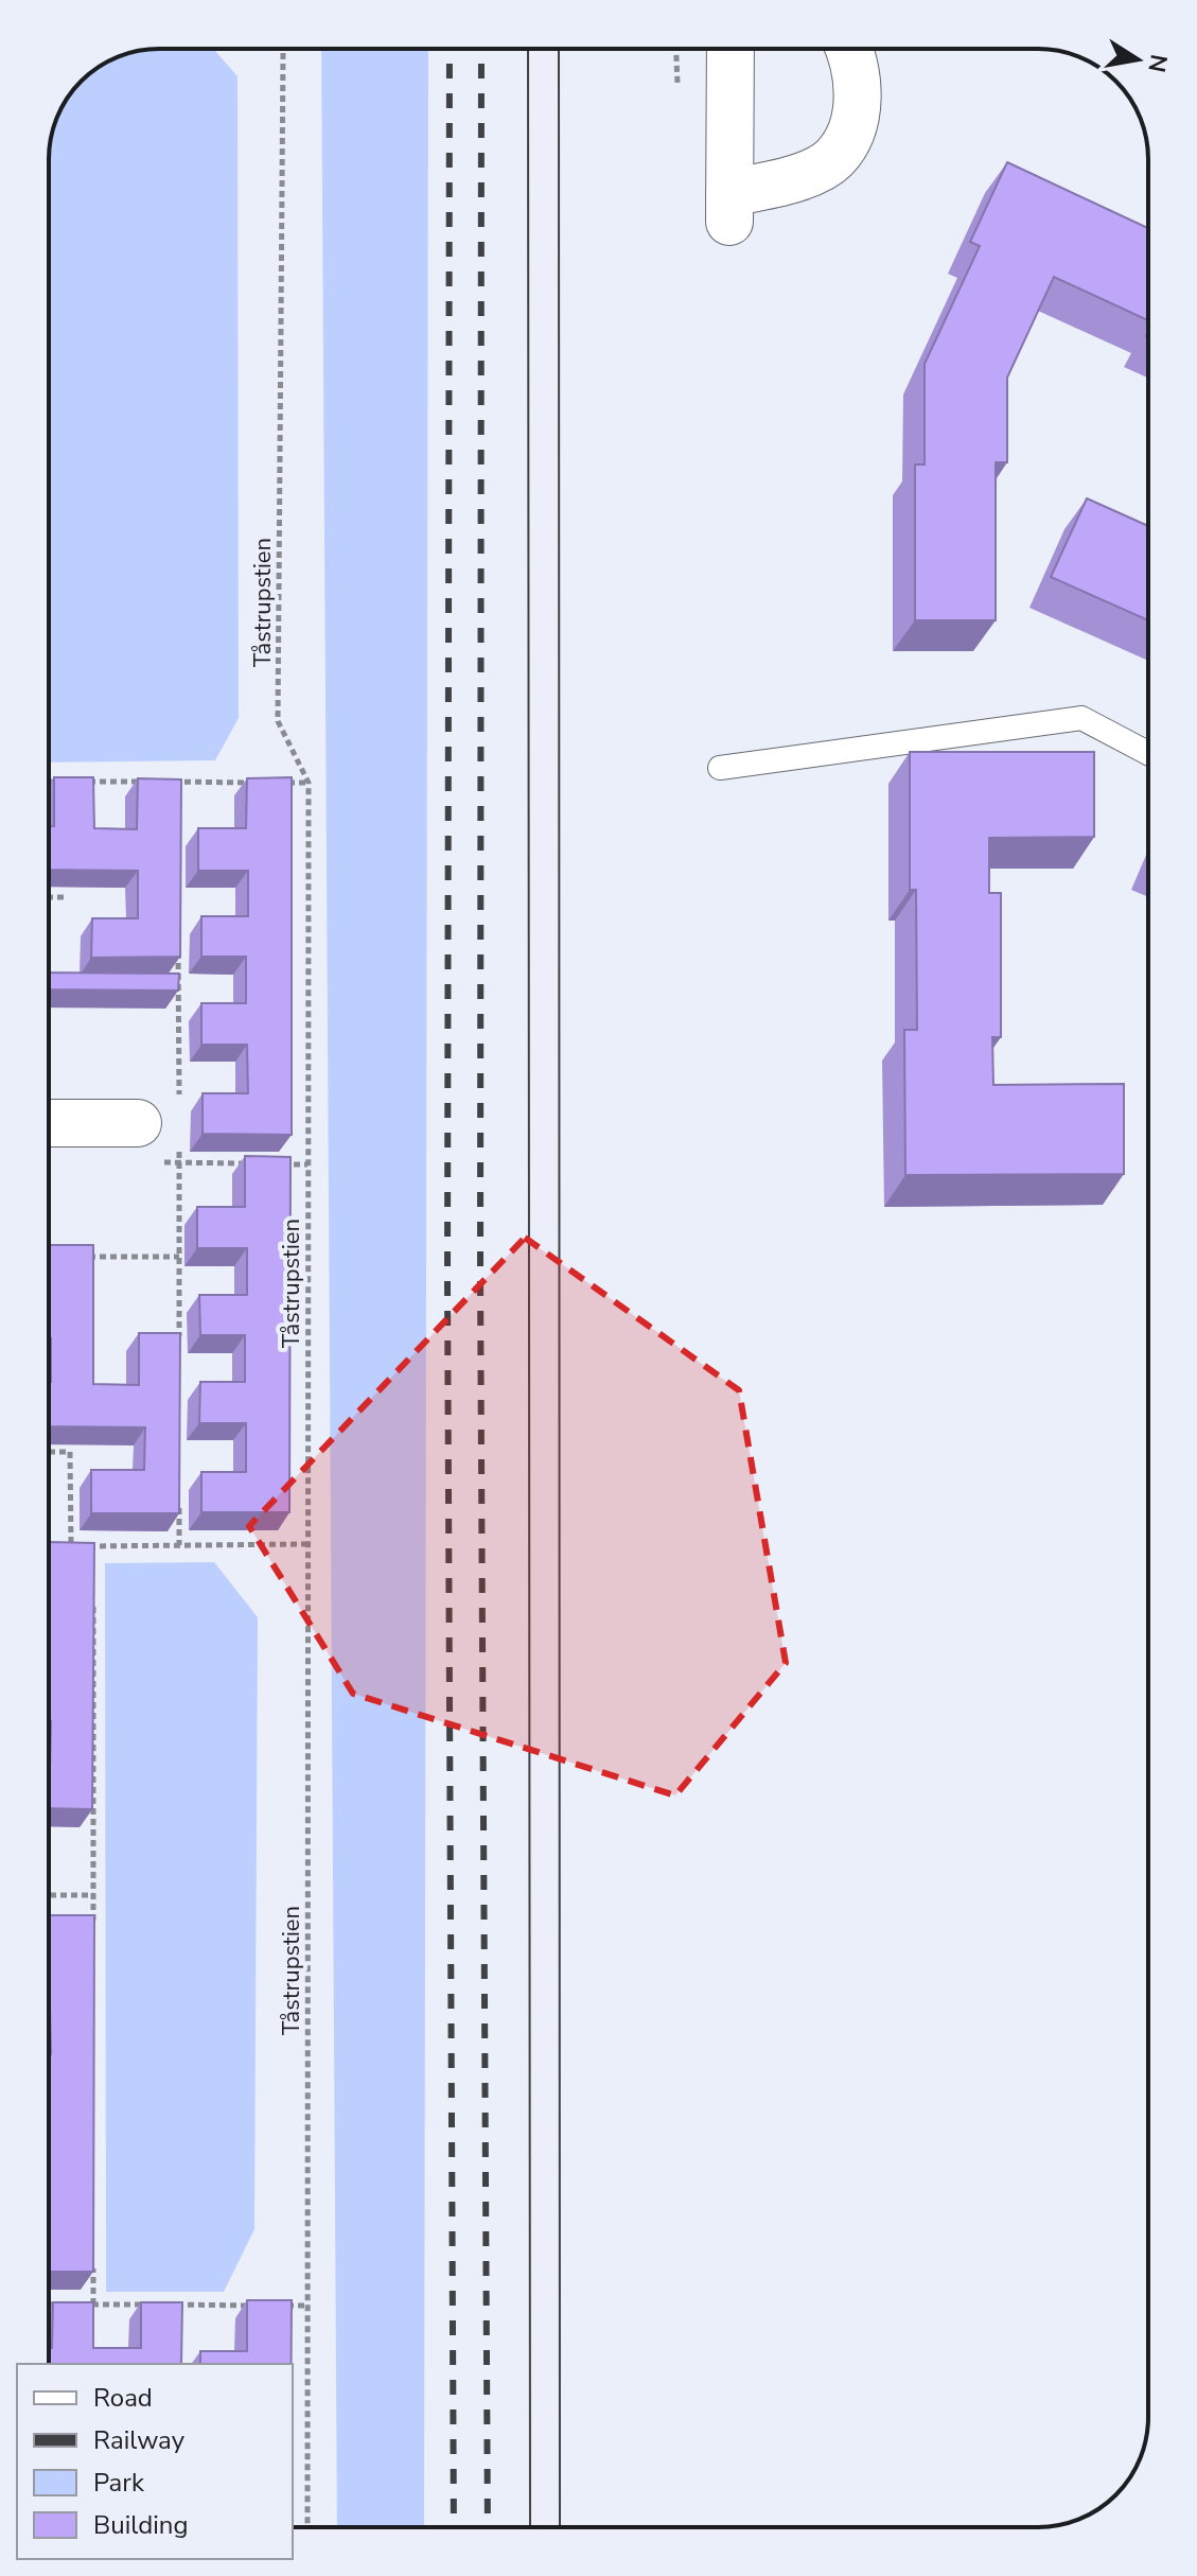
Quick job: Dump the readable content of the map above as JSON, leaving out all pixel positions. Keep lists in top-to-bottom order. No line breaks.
{"streets":{"path":["Tåstrupstien"]},"legend":["Road","Railway","Park","Building"],"north":"right"}
